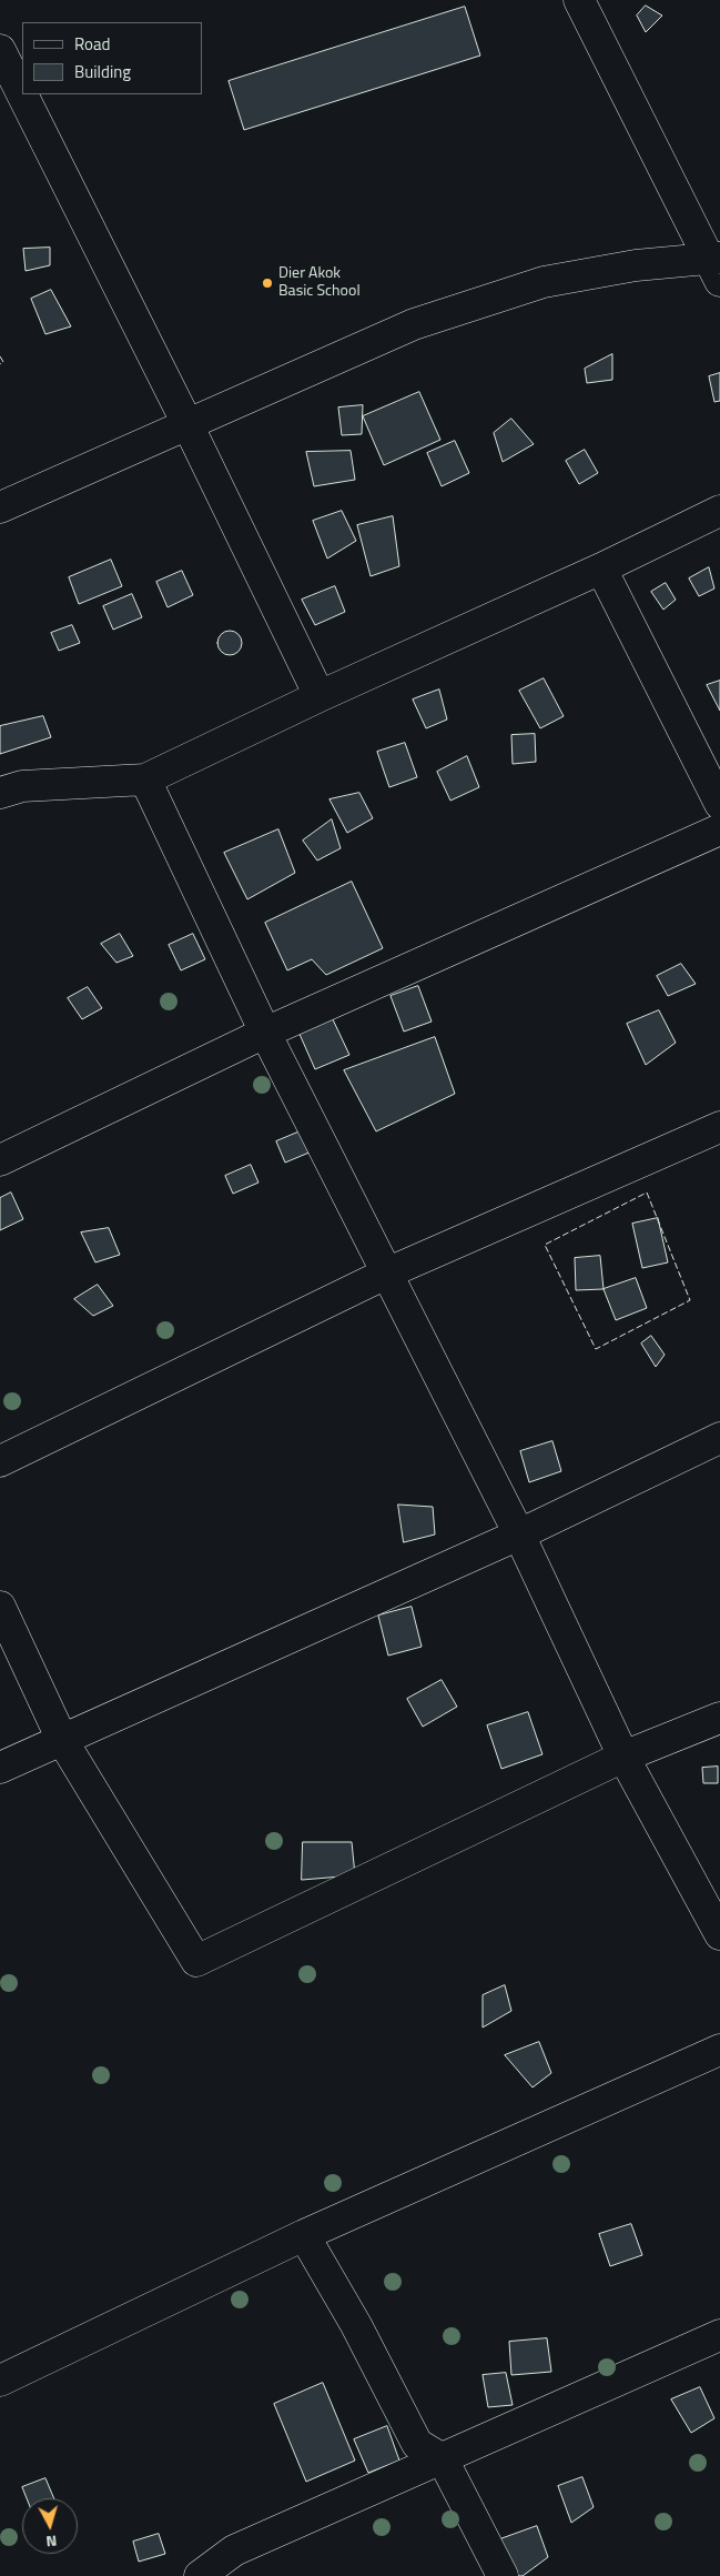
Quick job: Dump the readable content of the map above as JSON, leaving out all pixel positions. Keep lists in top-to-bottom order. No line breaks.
{"places":["Dier Akok Basic School"],"legend":["Road","Building"],"north":"bottom"}
